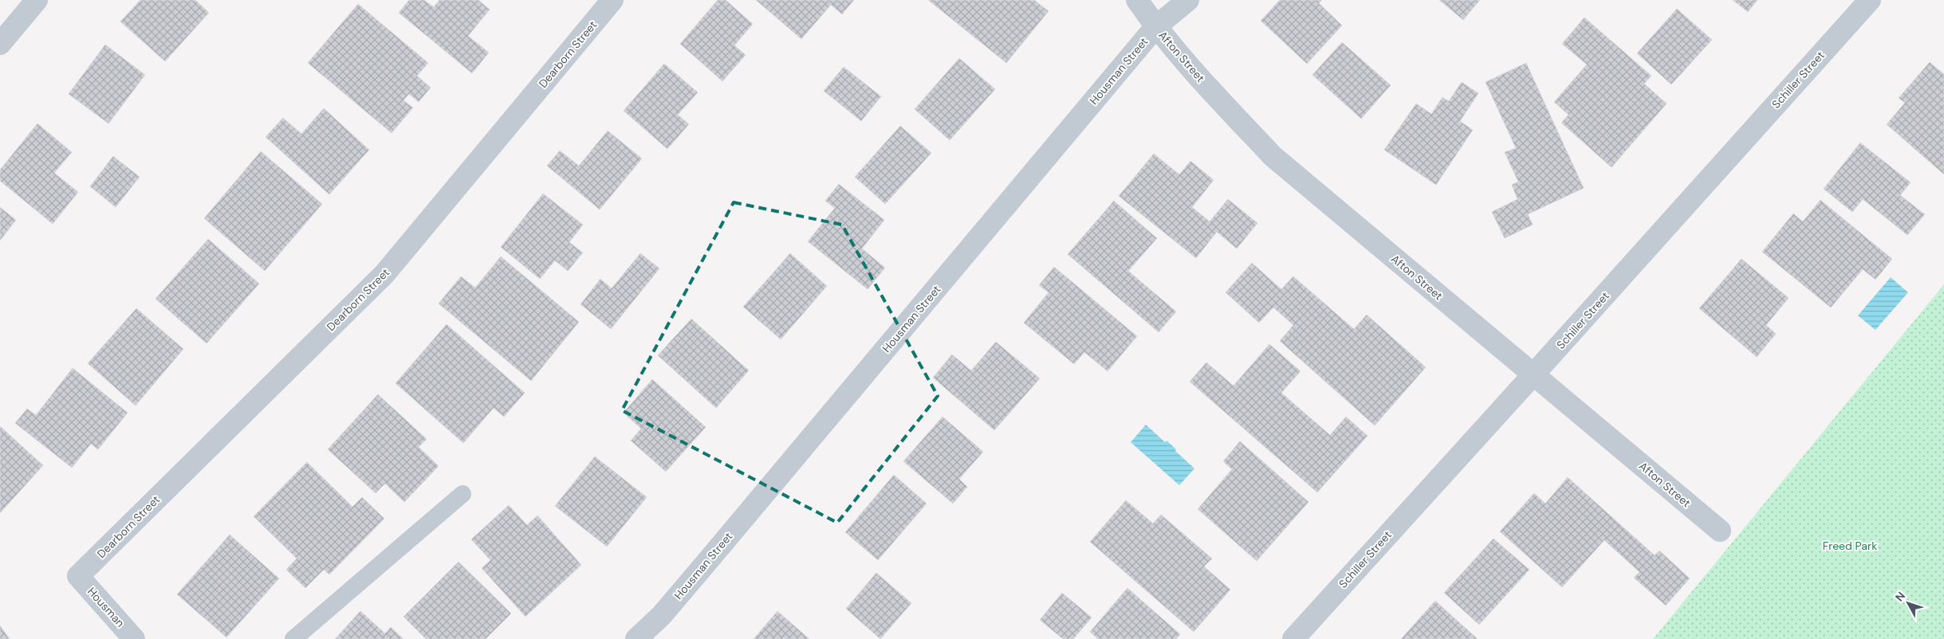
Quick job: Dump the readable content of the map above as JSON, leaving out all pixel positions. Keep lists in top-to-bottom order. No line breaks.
{"streets":{"street":["Dearborn Street","Afton Street","Housman Street","Schiller Street","Housman"]},"crossings":[["Dearborn Street","Housman"],["Afton Street","Housman Street"],["Afton Street","Schiller Street"]],"parks":["Freed Park"],"north":"top left"}
